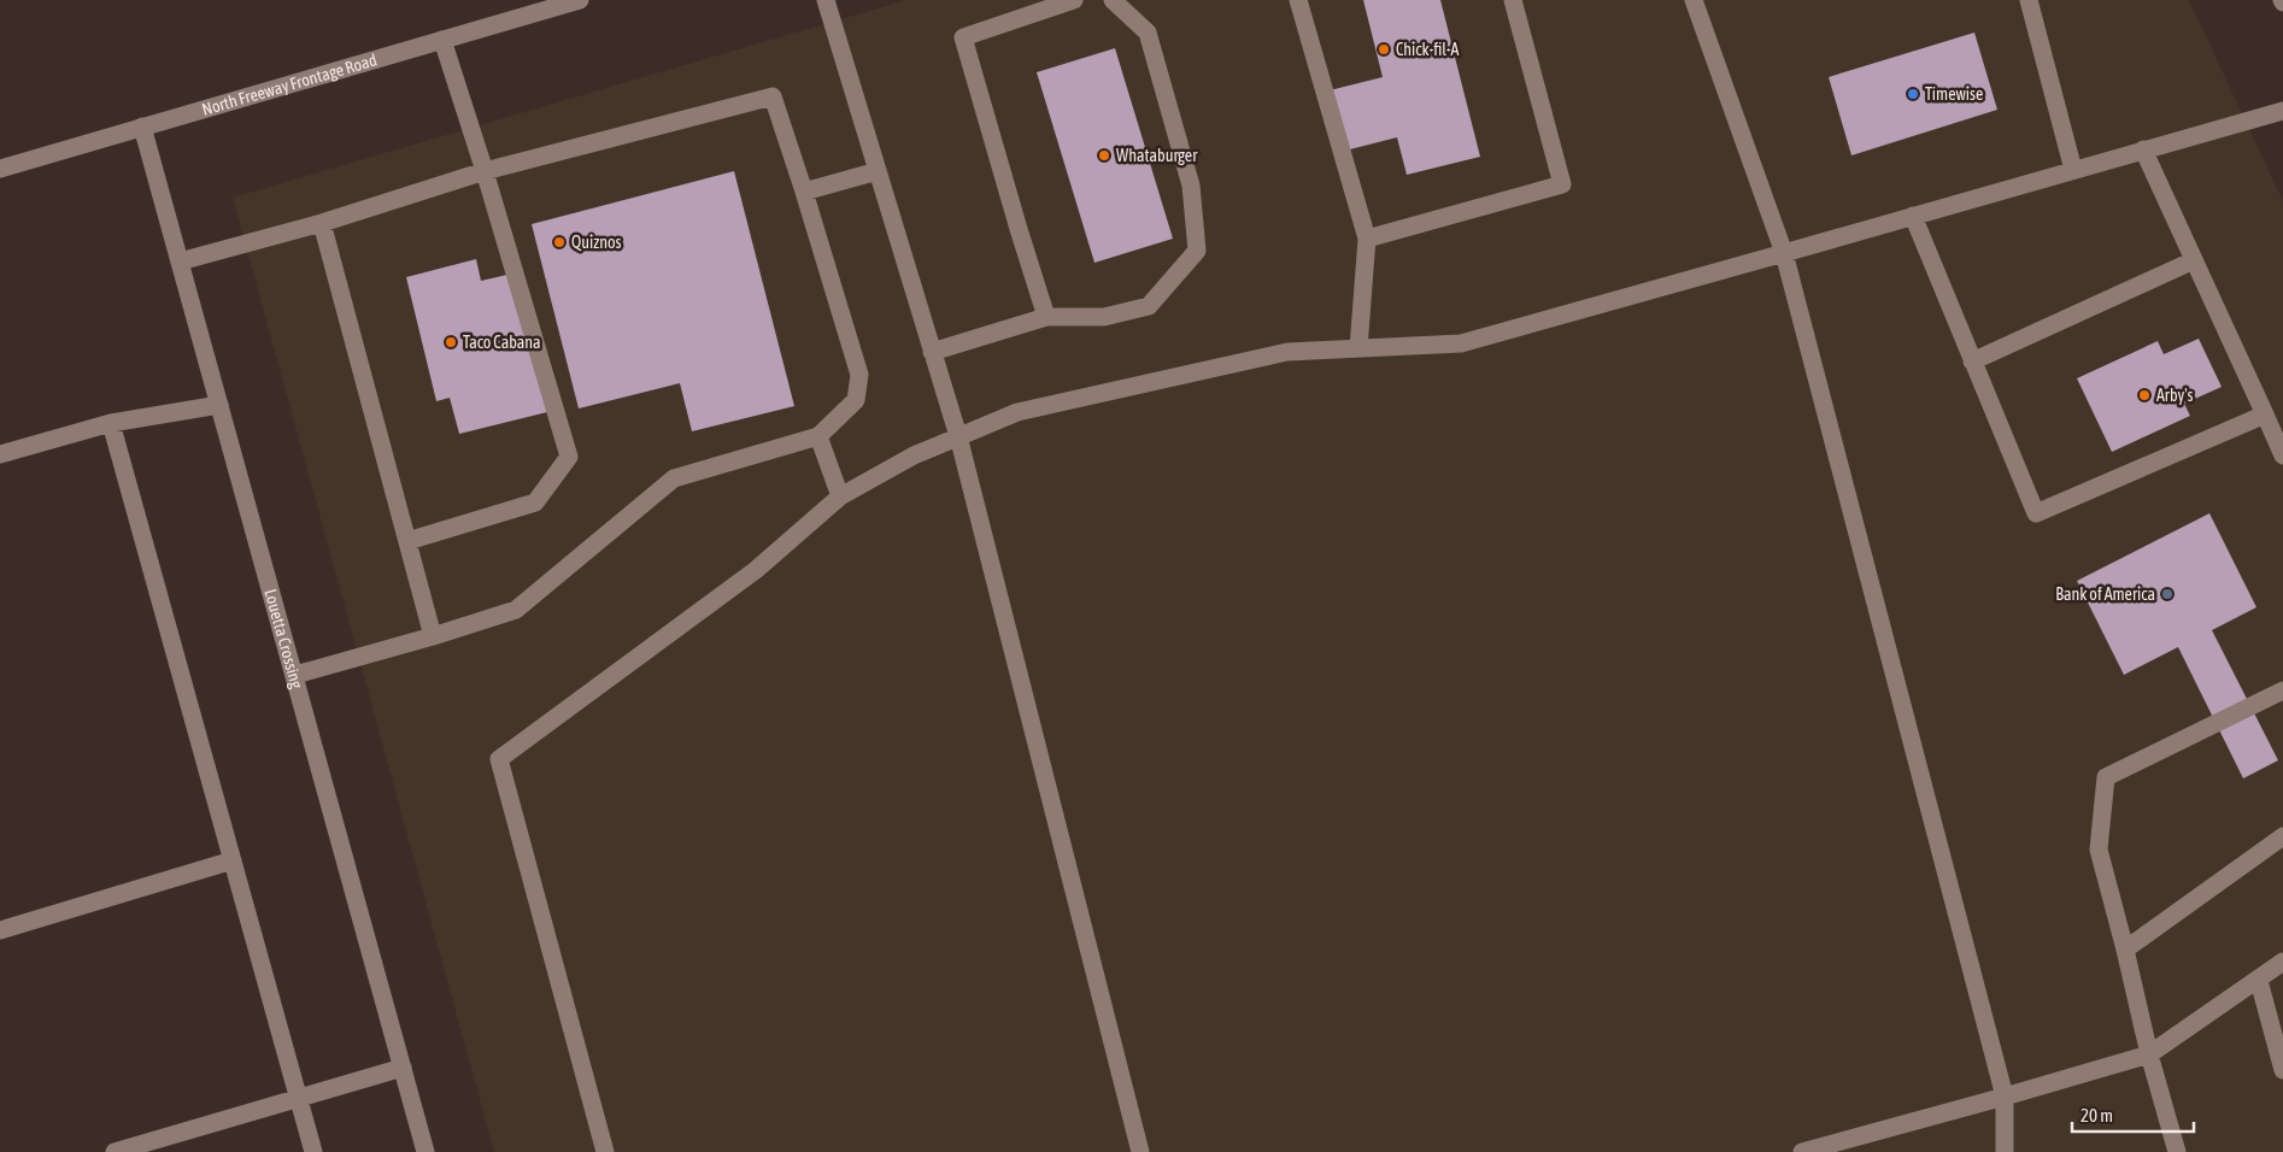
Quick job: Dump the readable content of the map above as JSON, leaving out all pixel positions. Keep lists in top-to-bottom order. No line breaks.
{"streets":{"street":["North Freeway Frontage Road","Louetta Crossing"]},"crossings":[["North Freeway Frontage Road","Louetta Crossing"]],"places":["Chick-fil-A","Timewise","Whataburger","Quiznos","Taco Cabana","Arby's","Bank of America"],"scale_bar":"20 m"}
